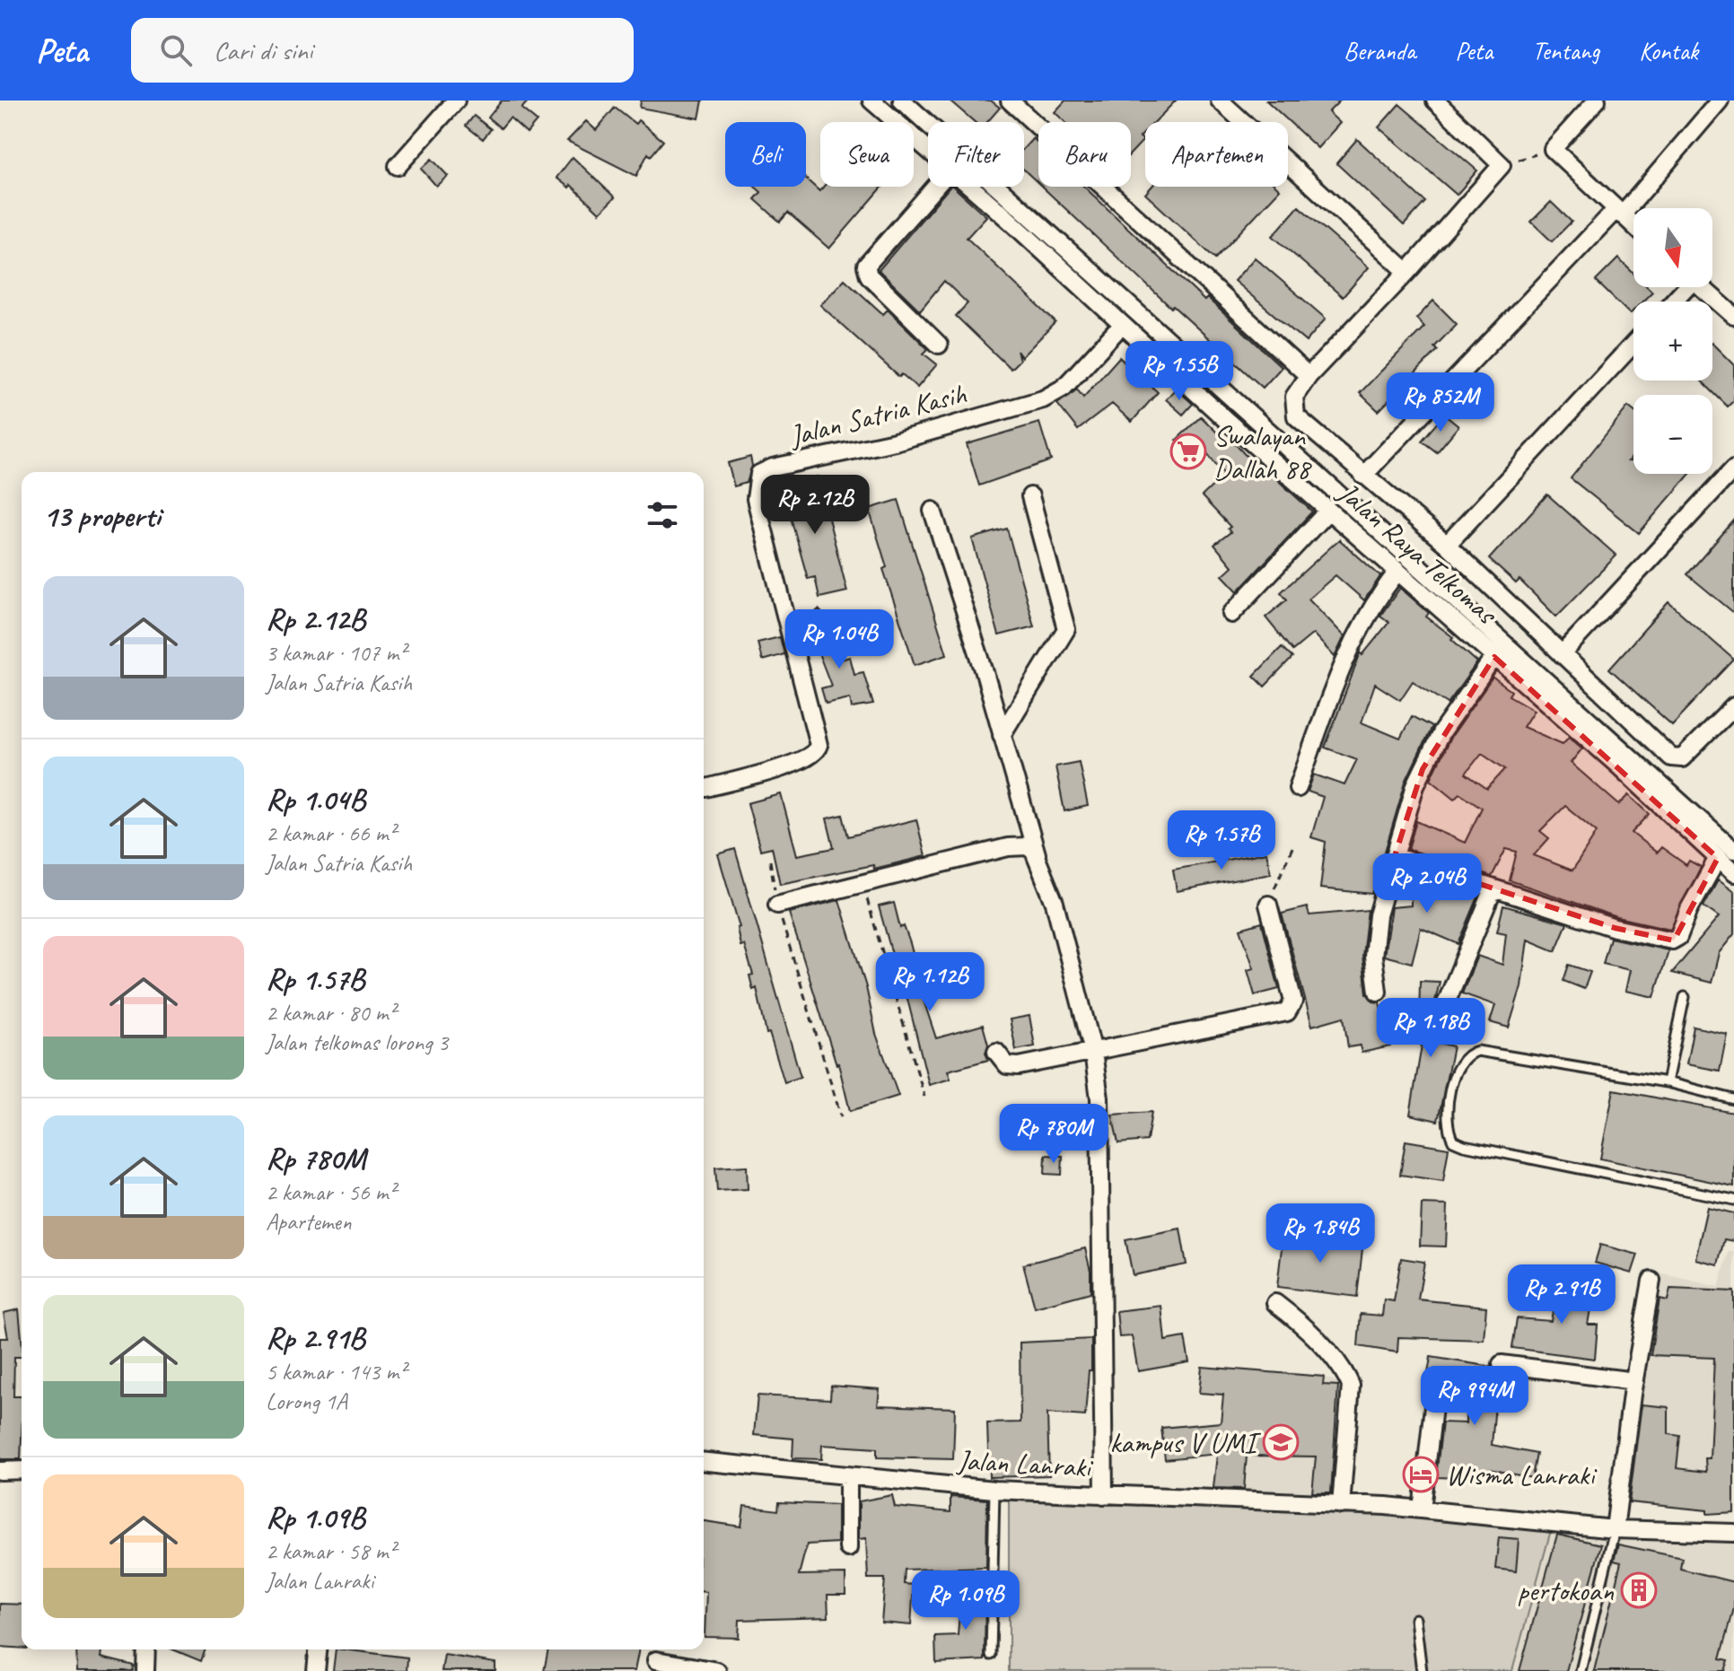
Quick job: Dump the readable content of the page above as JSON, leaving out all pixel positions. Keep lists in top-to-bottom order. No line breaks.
{"streets":{"street":["Jalan Satria Kasih","Jalan Raya Telkomas","Jalan Lanraki"]},"crossings":[["Jalan Satria Kasih","Jalan Raya Telkomas"]],"places":{"supermarket":["Swalayan Dallah 88"],"school or university":["kampus V UMI"],"hotel":["Wisma Lanraki"],"building":["pertokoan"]},"north":"bottom","page":{"header":"Peta","search":"Cari di sini","nav":["Beranda","Peta","Tentang","Kontak"],"chip":["Beli","Sewa","Filter","Baru","Apartemen"],"map_buttons":["+","−"],"price":["Rp 1.55B","Rp 852M","Rp 2.12B","Rp 1.04B","Rp 1.57B","Rp 2.04B","Rp 1.12B","Rp 1.18B","Rp 780M","Rp 1.84B","Rp 2.91B","Rp 994M","Rp 1.09B"],"heading":"13 properti","list":[{"name":"Rp 2.12B","note":"3 kamar · 107 m² · Jalan Satria Kasih"},{"name":"Rp 1.04B","note":"2 kamar · 66 m² · Jalan Satria Kasih"},{"name":"Rp 1.57B","note":"2 kamar · 80 m² · Jalan telkomas lorong 3"},{"name":"Rp 780M","note":"2 kamar · 56 m² · Apartemen"},{"name":"Rp 2.91B","note":"5 kamar · 143 m² · Lorong 1A"},{"name":"Rp 1.09B","note":"2 kamar · 58 m² · Jalan Lanraki"}]}}
